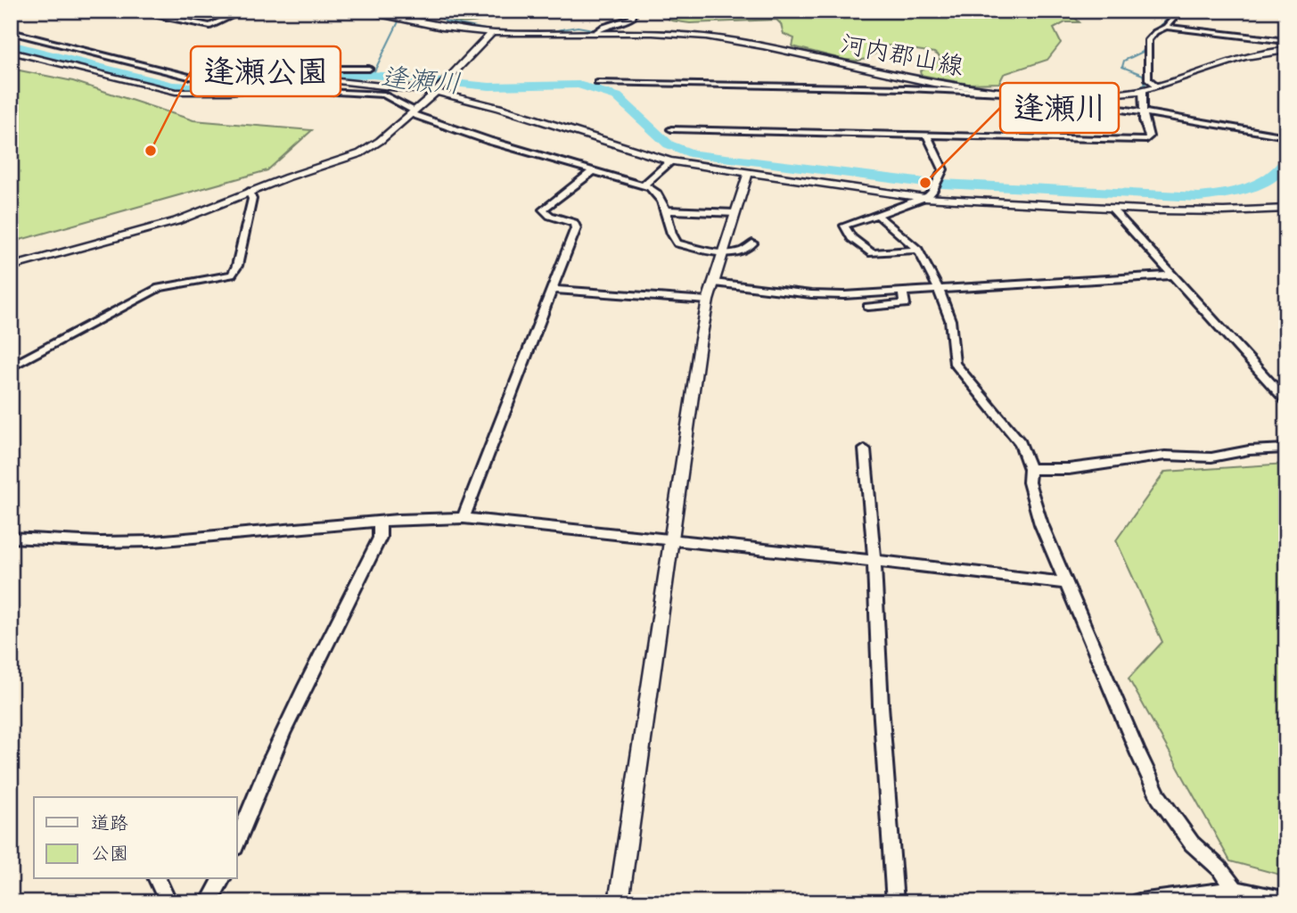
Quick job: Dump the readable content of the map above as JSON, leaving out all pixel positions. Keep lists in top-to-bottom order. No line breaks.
{"streets":{"main road":["河内郡山線"]},"water":["逢瀬川"],"places":["逢瀬公園","逢瀬川"],"legend":["道路","公園"]}
